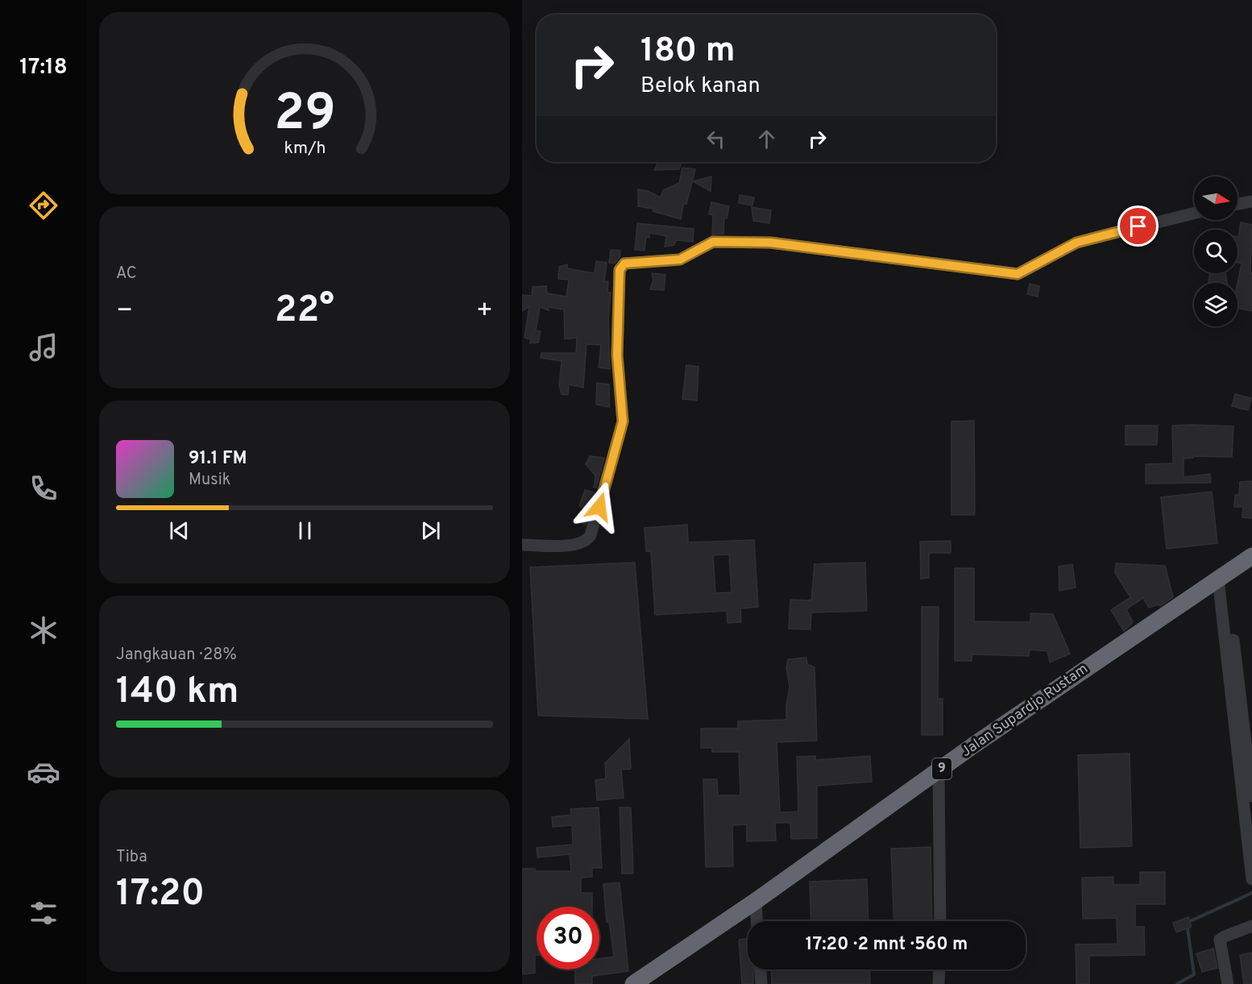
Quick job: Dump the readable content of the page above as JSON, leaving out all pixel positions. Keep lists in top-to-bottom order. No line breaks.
{"streets":{"highway":["Jalan Supardjo Rustam","9"]},"north":"right","page":{"tabs":"17:18","turn":["180 m","Belok kanan"],"tile":["AC",["Jangkauan · 28%","140 km"],["Tiba","17:20"]],"heat":["−","22°","+"],"song":["91.1 FM","Musik"],"limit":"30","trip":"17:20 · 2 mnt · 560 m","gauge":["29","km/h"]}}
